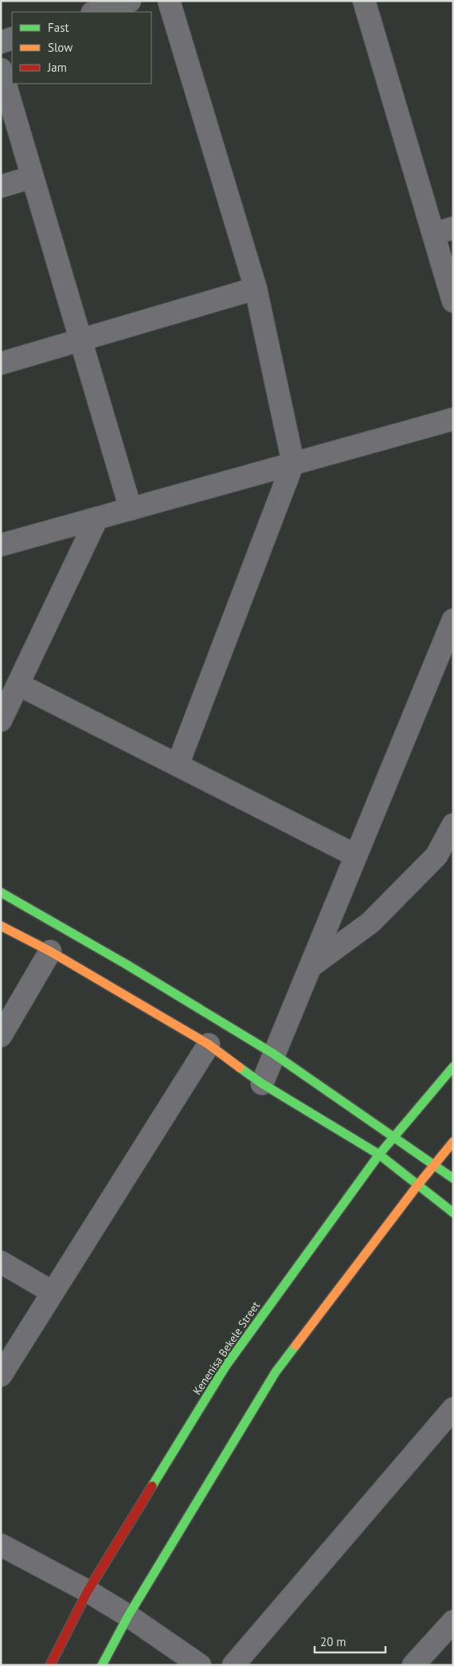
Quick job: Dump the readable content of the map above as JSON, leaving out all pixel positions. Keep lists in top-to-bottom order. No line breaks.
{"streets":{"main road":["Kenenisa Bekele Street"]},"legend":["Fast","Slow","Jam"],"scale_bar":"20 m"}
